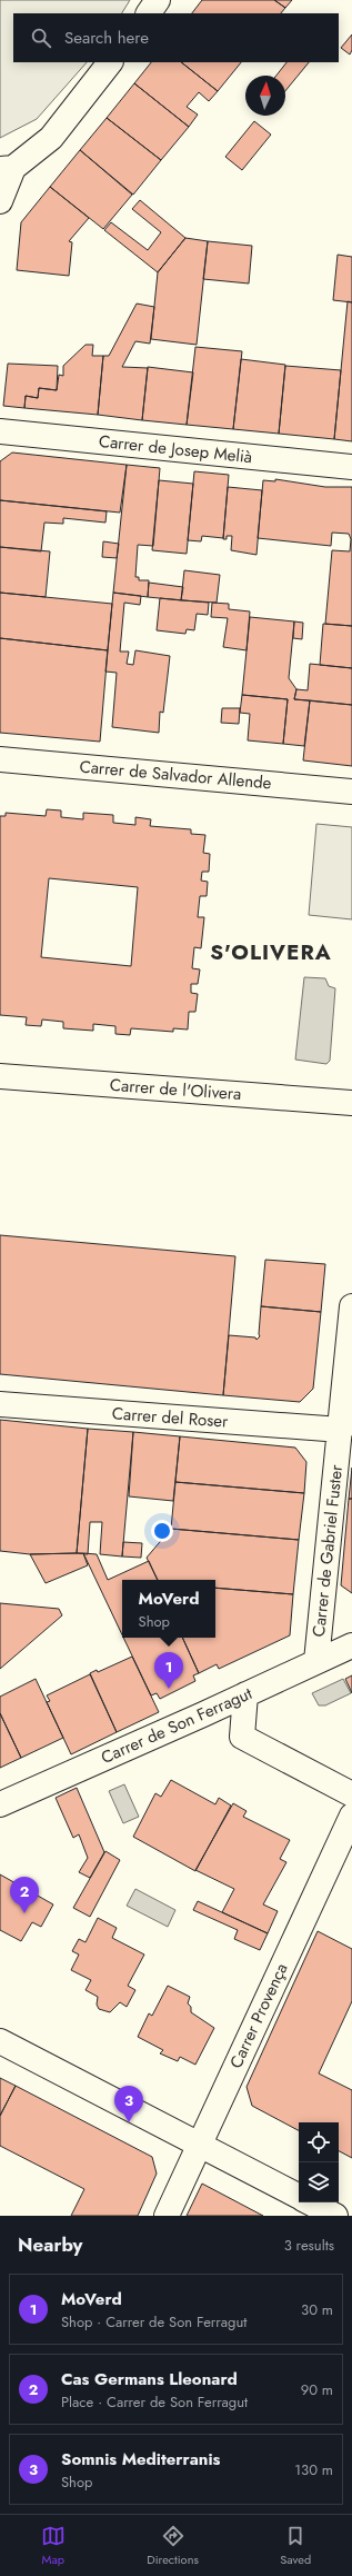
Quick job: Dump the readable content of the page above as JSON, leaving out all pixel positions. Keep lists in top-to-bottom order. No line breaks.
{"streets":{"street":["Carrer de Josep Melià","Carrer de Salvador Allende","Carrer de l'Olivera","Carrer del Roser","Carrer de Gabriel Fuster","Carrer de Son Ferragut","Carrer Provença"]},"crossings":[["Carrer del Roser","Carrer de Gabriel Fuster"],["Carrer de Gabriel Fuster","Carrer de Son Ferragut"]],"districts":["S'OLIVERA"],"north":"top","page":{"search":"Search here","popup":["MoVerd","Shop"],"pins":["1","2","3"],"heading":["Nearby","3 results"],"list":[{"mark":"1","name":"MoVerd","note":"Shop · Carrer de Son Ferragut","value":"30 m"},{"mark":"2","name":"Cas Germans Lleonard","note":"Place · Carrer de Son Ferragut","value":"90 m"},{"mark":"3","name":"Somnis Mediterranis","note":"Shop","value":"130 m"}],"nav":["Map","Directions","Saved"]}}
